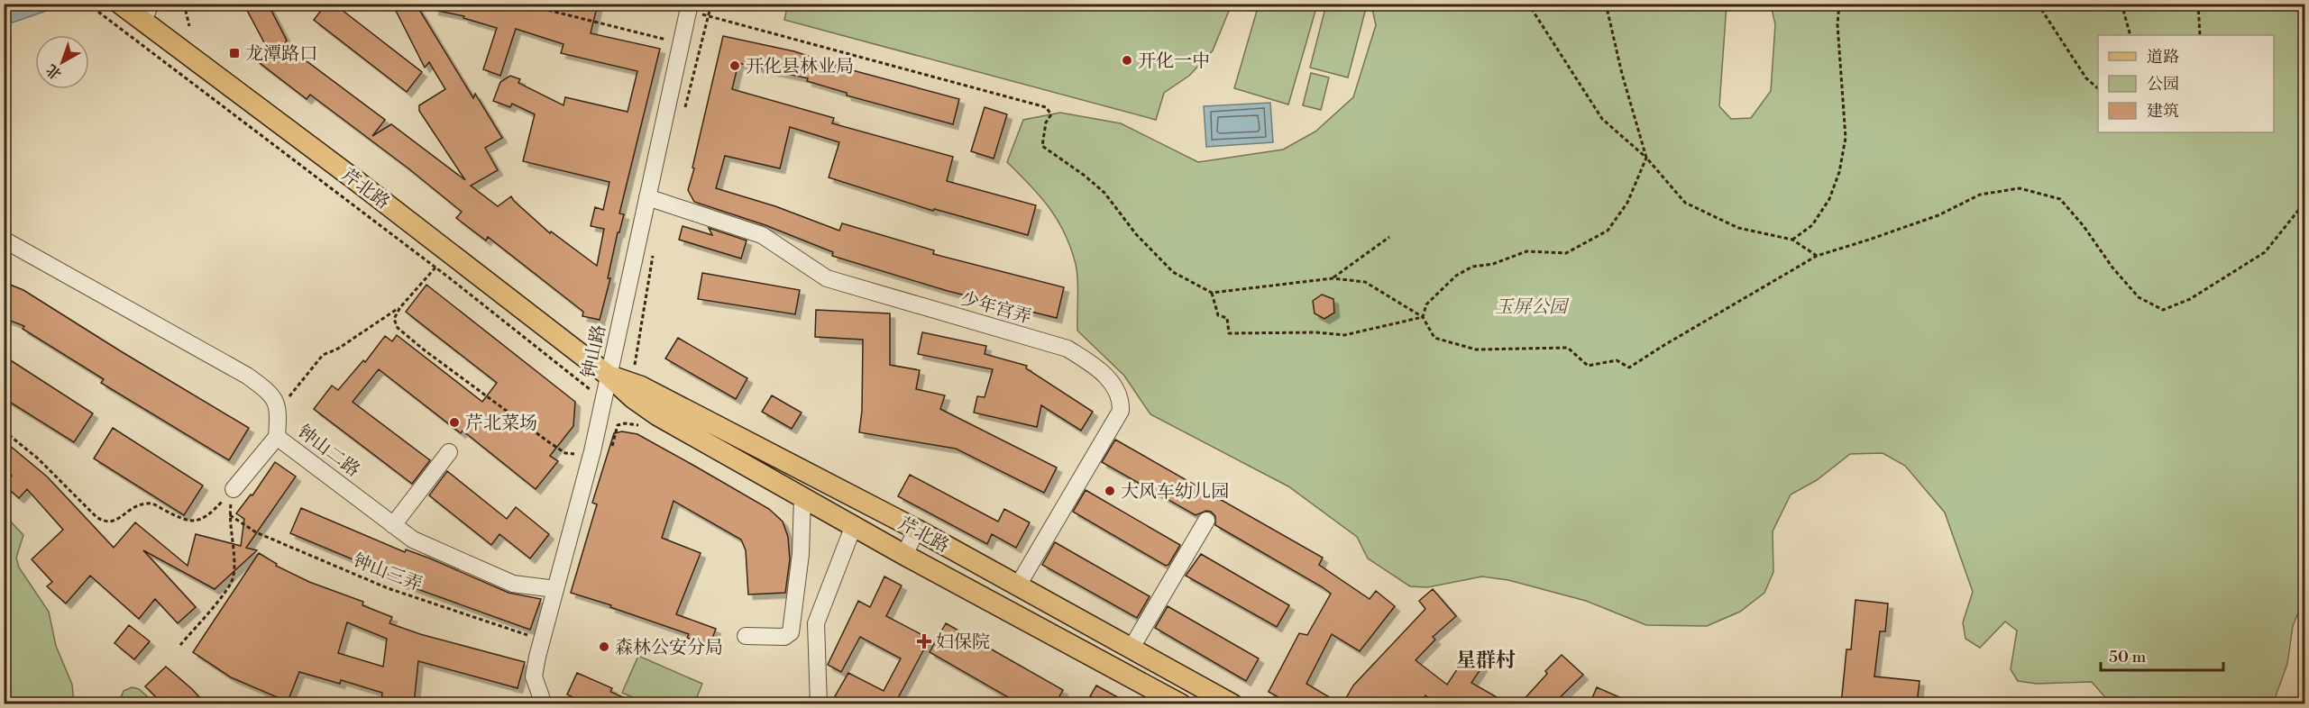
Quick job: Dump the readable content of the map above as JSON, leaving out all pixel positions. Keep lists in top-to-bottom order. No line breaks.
{"streets":{"main road":["芹北路"],"street":["少年宫弄","钟山路","钟山二路"],"path":["钟山三弄"]},"crossings":[["芹北路","少年宫弄"],["芹北路","钟山路"],["少年宫弄","钟山路"],["钟山路","钟山二路"],["钟山路","钟山三弄"]],"districts":["星群村"],"parks":["玉屏公园"],"places":{"transit":["龙潭路口"],"other":["开化一中","开化县林业局","芹北菜场","大风车幼儿园","森林公安分局"],"health":["妇保院"]},"legend":["道路","公园","建筑"],"scale_bar":"50 m","north":"bottom left"}
